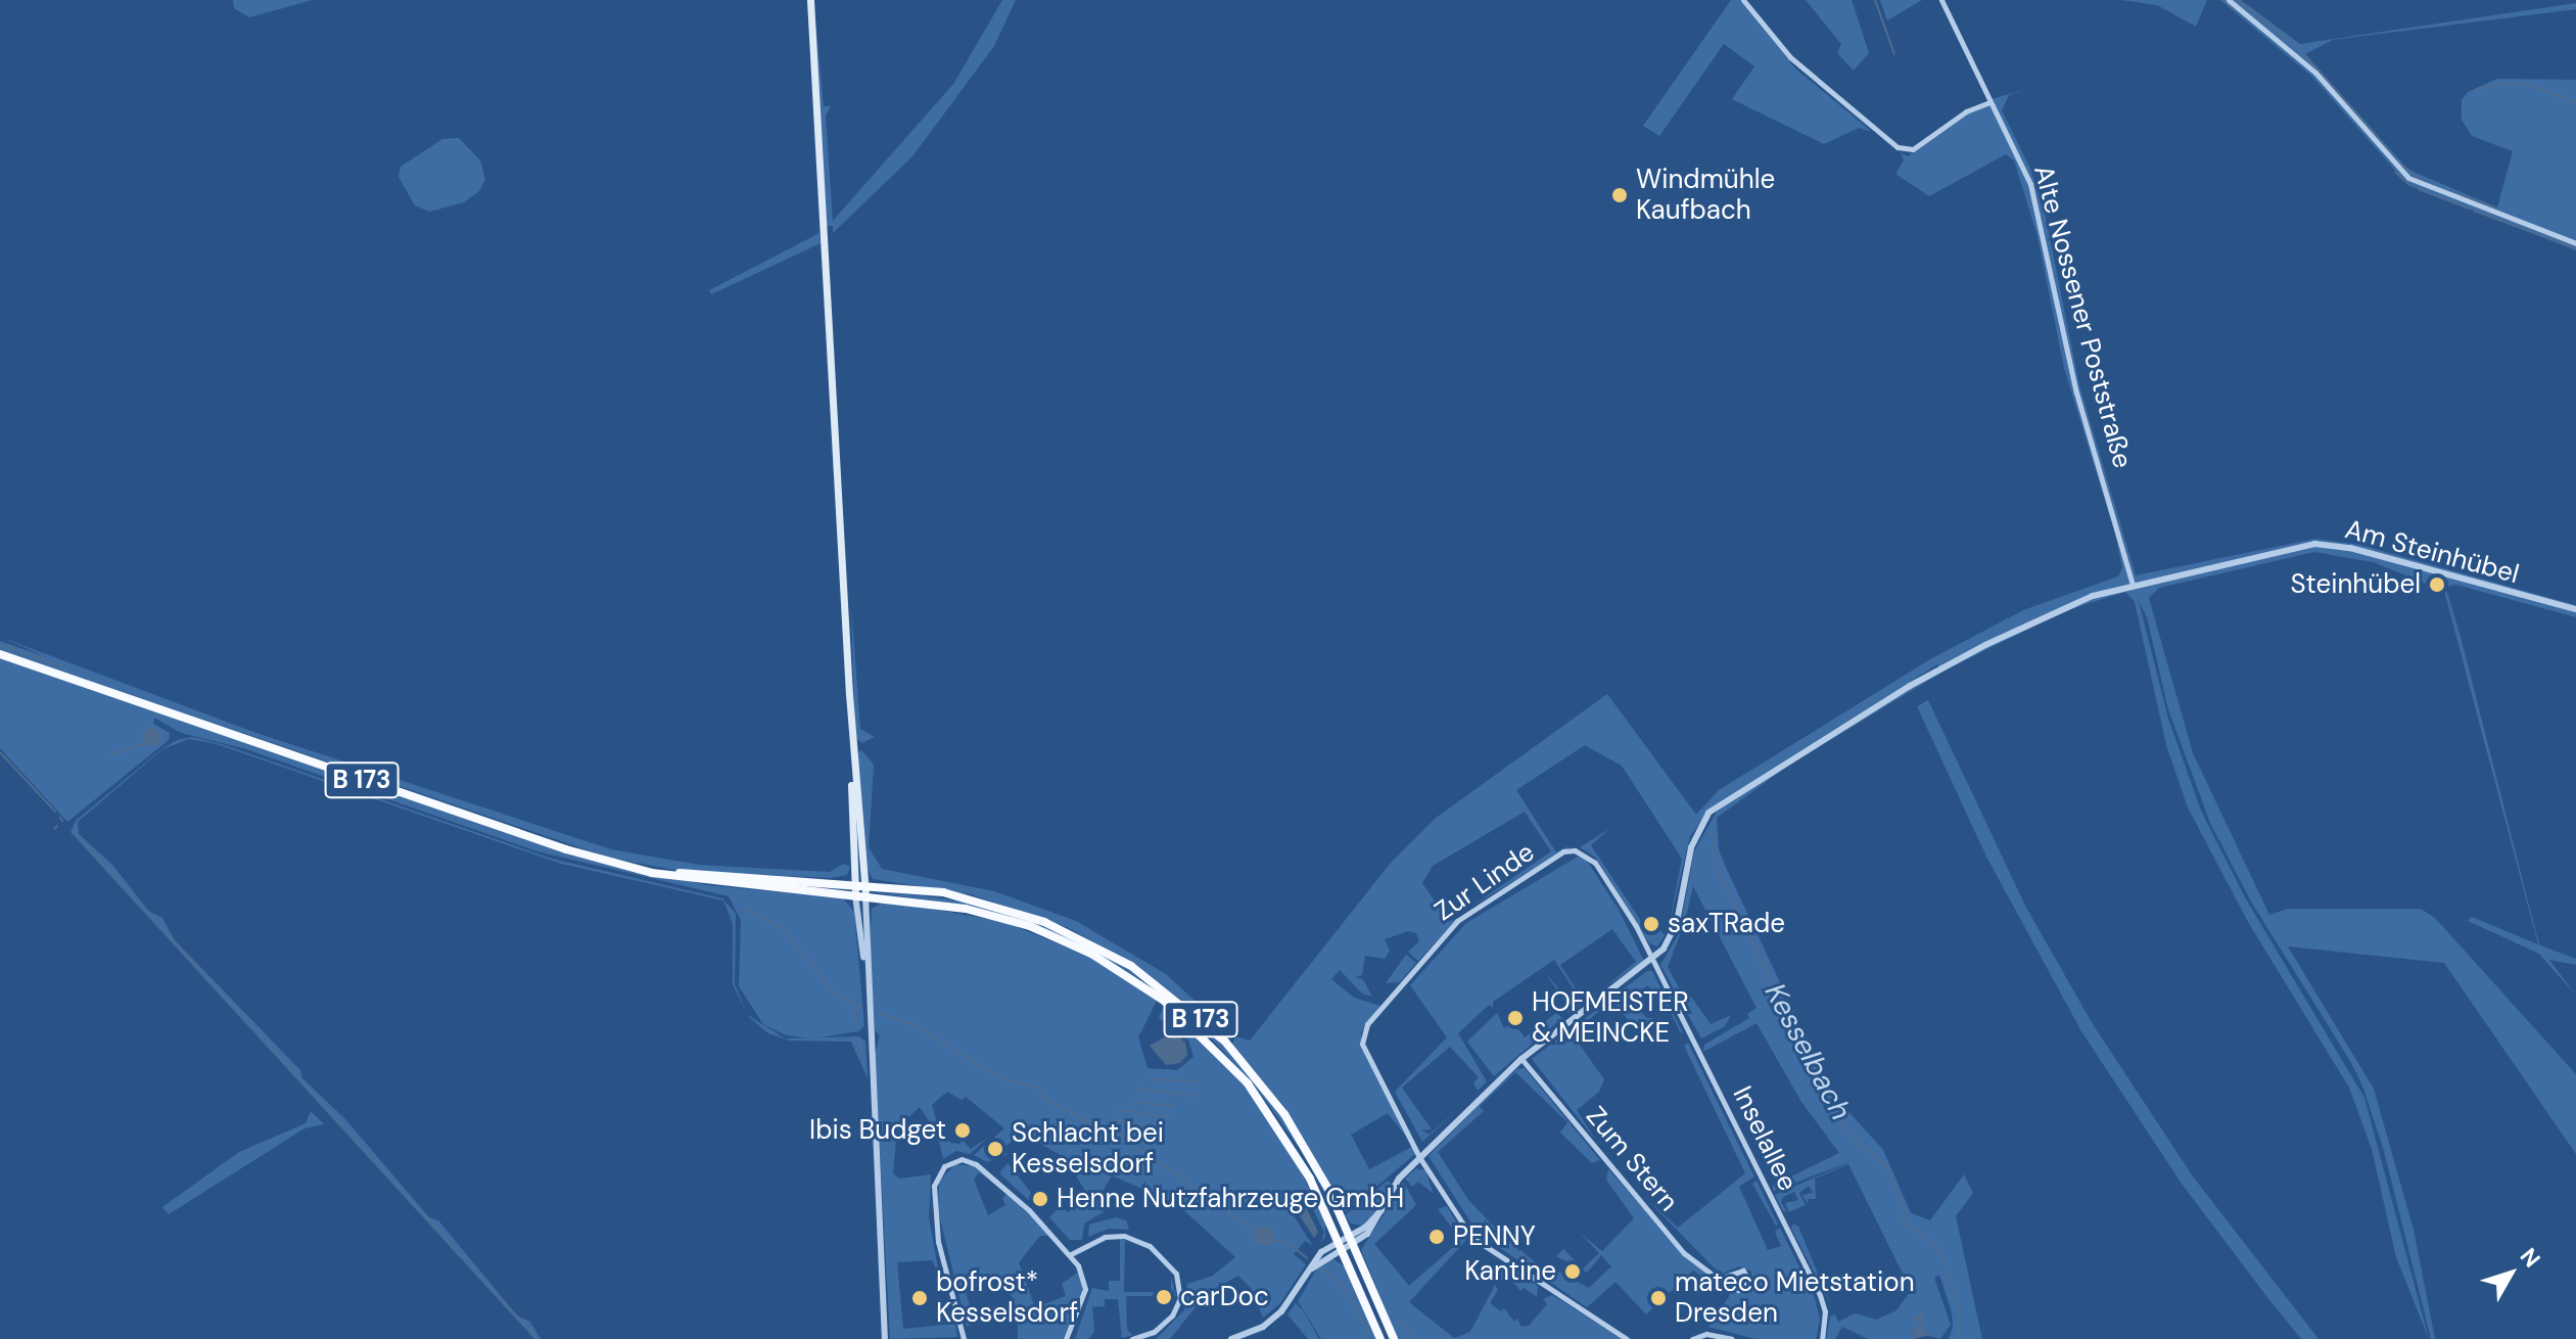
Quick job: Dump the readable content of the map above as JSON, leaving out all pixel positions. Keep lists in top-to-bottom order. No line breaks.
{"streets":{"main road":["B 173"],"street":["Alte Nossener Poststraße","Am Steinhübel","Zur Linde","Inselallee","Zum Stern"]},"crossings":[["Alte Nossener Poststraße","Am Steinhübel"],["Am Steinhübel","Zur Linde"],["Am Steinhübel","Inselallee"],["Zur Linde","Inselallee"]],"water":["Kesselbach"],"places":["Windmühle Kaufbach","Steinhübel","saxTRade","HOFMEISTER & MEINCKE","Ibis Budget","Schlacht bei Kesselsdorf","Henne Nutzfahrzeuge GmbH","PENNY","Kantine","carDoc","bofrost* Kesselsdorf","mateco Mietstation Dresden"],"north":"top right"}
